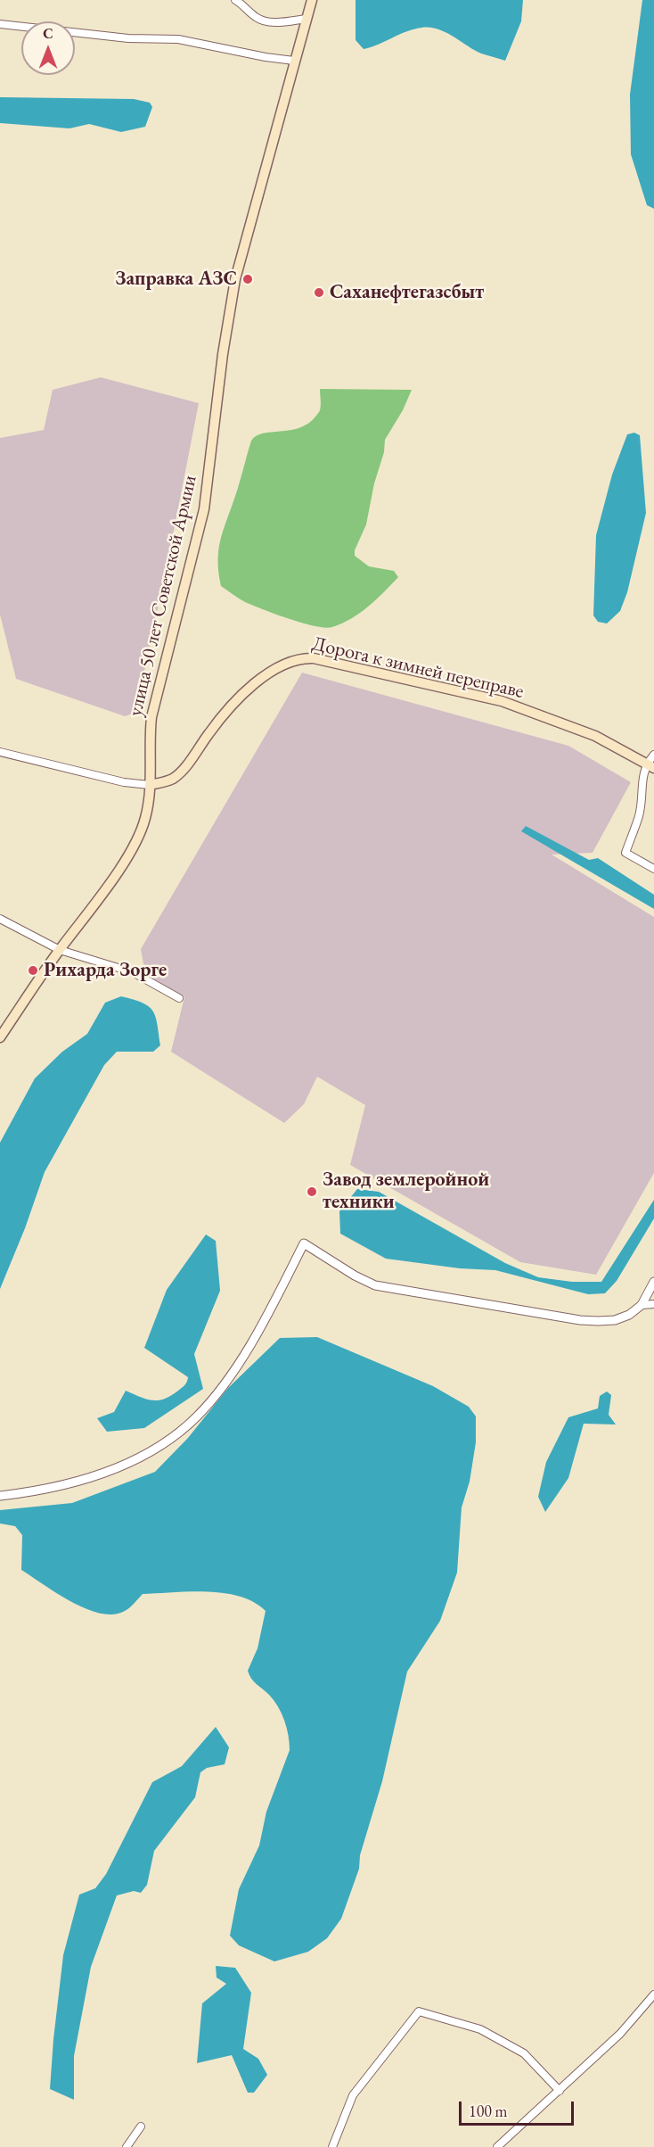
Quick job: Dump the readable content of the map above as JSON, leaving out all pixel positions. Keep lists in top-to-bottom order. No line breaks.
{"streets":{"main road":["улица 50 лет Советской Армии","Дорога к зимней переправе"]},"crossings":[["улица 50 лет Советской Армии","Дорога к зимней переправе"]],"places":["Заправка АЗС","Саханефтегазсбыт","Рихарда Зорге","Завод землеройной техники"],"scale_bar":"100 m","north":"top"}
